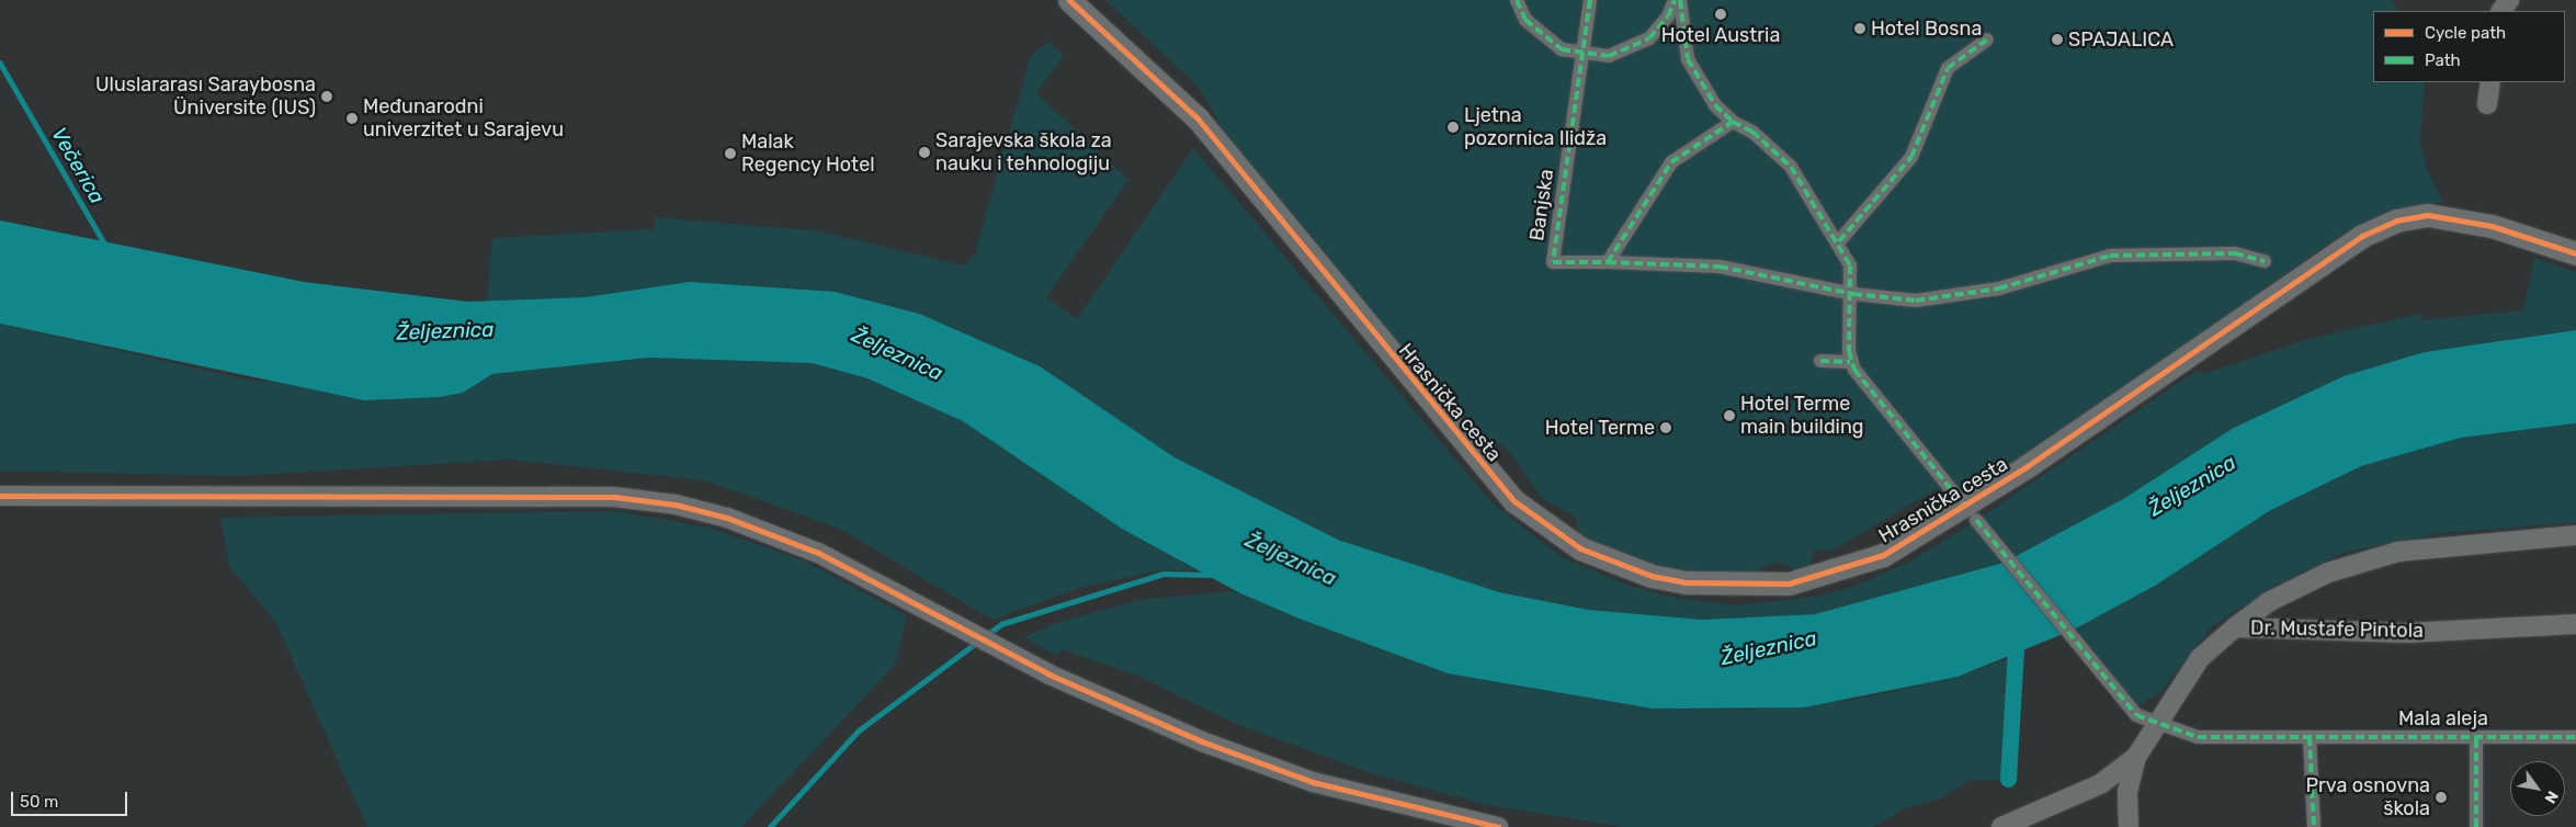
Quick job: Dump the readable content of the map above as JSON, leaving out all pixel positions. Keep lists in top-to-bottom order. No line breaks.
{"streets":{"street":["Banjska","Hrasnička cesta","Dr. Mustafe Pintola","Mala aleja"]},"crossings":[["Hrasnička cesta","Mala aleja"],["Dr. Mustafe Pintola","Mala aleja"]],"water":["Večerica","Željeznica"],"places":["Hotel Austria","Hotel Bosna","SPAJALICA","Uluslararası Saraybosna Üniversite (IUS)","Međunarodni univerzitet u Sarajevu","Ljetna pozornica Ilidža","Sarajevska škola za nauku i tehnologiju","Malak Regency Hotel","Hotel Terme main building","Hotel Terme","Prva osnovna škola"],"legend":["Cycle path","Path"],"scale_bar":"50 m","north":"bottom right"}
